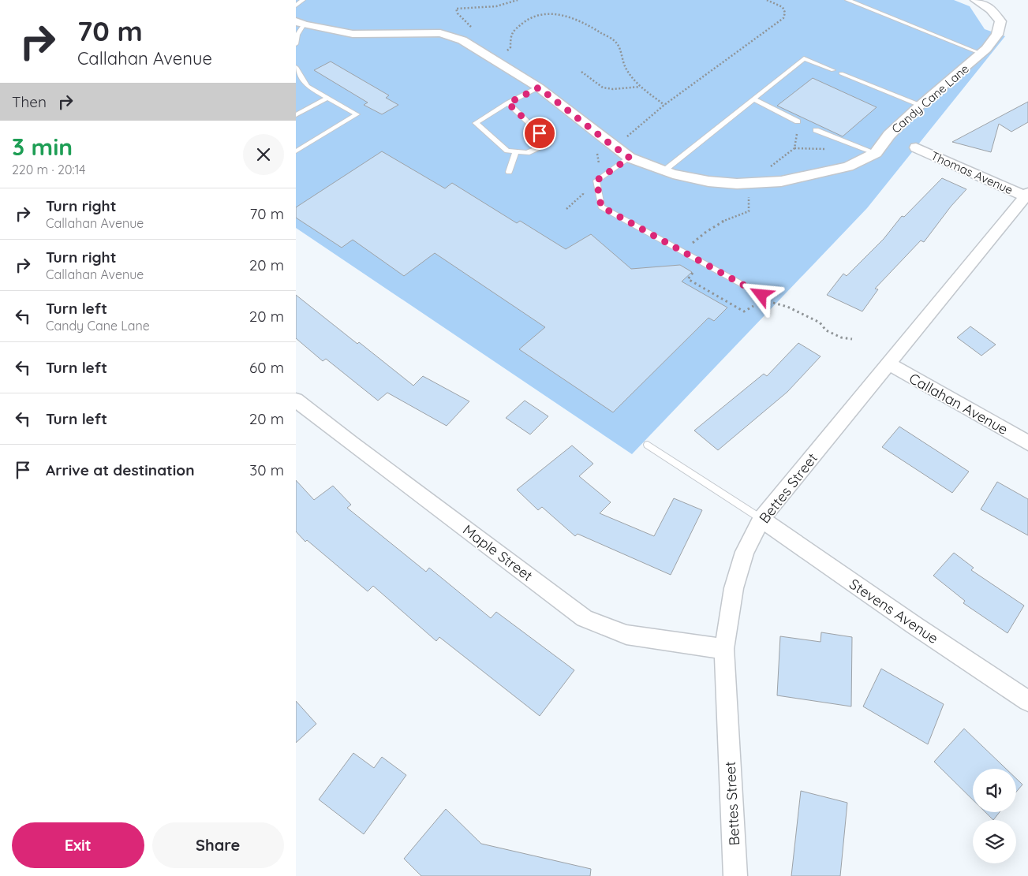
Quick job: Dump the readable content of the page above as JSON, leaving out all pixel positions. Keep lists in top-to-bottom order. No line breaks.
{"streets":{"street":["Candy Cane Lane","Thomas Avenue","Callahan Avenue","Bettes Street","Maple Street","Stevens Avenue"]},"crossings":[["Thomas Avenue","Bettes Street"],["Callahan Avenue","Bettes Street"],["Bettes Street","Maple Street"],["Bettes Street","Stevens Avenue"]],"page":{"turn":["70 m","Callahan Avenue"],"then":"Then","heading":["3 min","220 m · 20:14"],"list":[{"name":"Turn right","note":"Callahan Avenue","value":"70 m"},{"name":"Turn right","note":"Callahan Avenue","value":"20 m"},{"name":"Turn left","note":"Candy Cane Lane","value":"20 m"},{"name":"Turn left","value":"60 m"},{"name":"Turn left","value":"20 m"},{"name":"Arrive at destination","value":"30 m"}],"buttons":["Exit","Share"]}}
